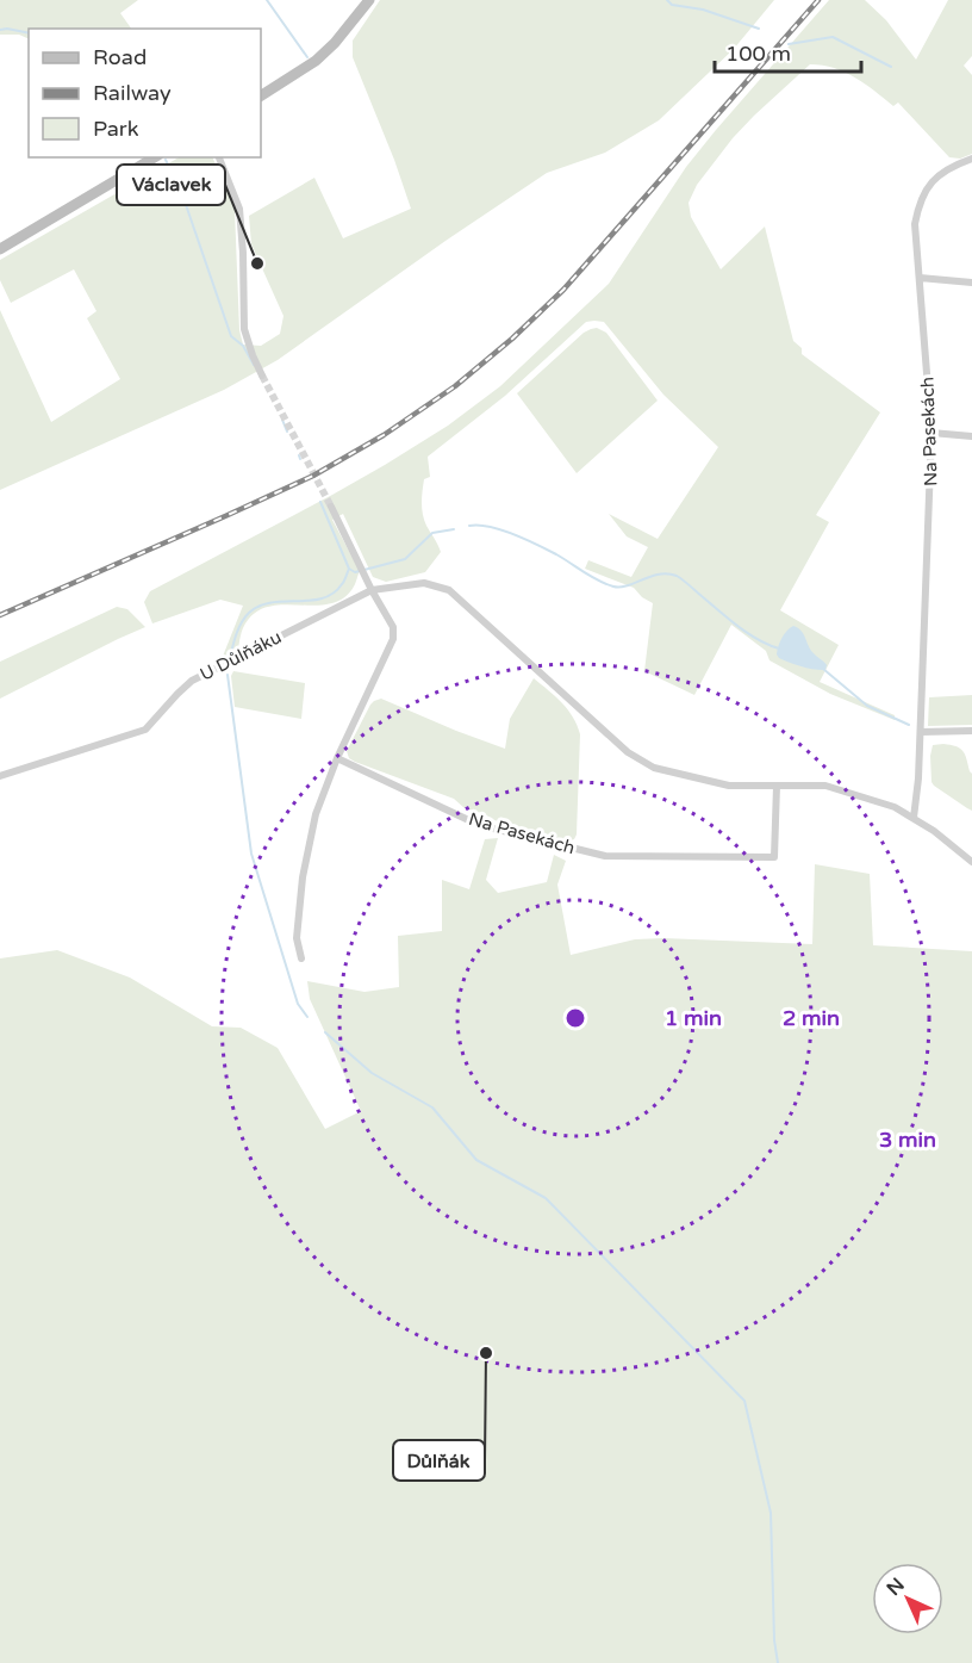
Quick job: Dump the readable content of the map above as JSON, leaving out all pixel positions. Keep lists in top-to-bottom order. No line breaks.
{"streets":{"street":["Na Pasekách","U Důlňáku"]},"places":["Václavek","Důlňák"],"legend":["Road","Railway","Park"],"scale_bar":"100 m","north":"top left","rings":["1 min","2 min","3 min"]}
